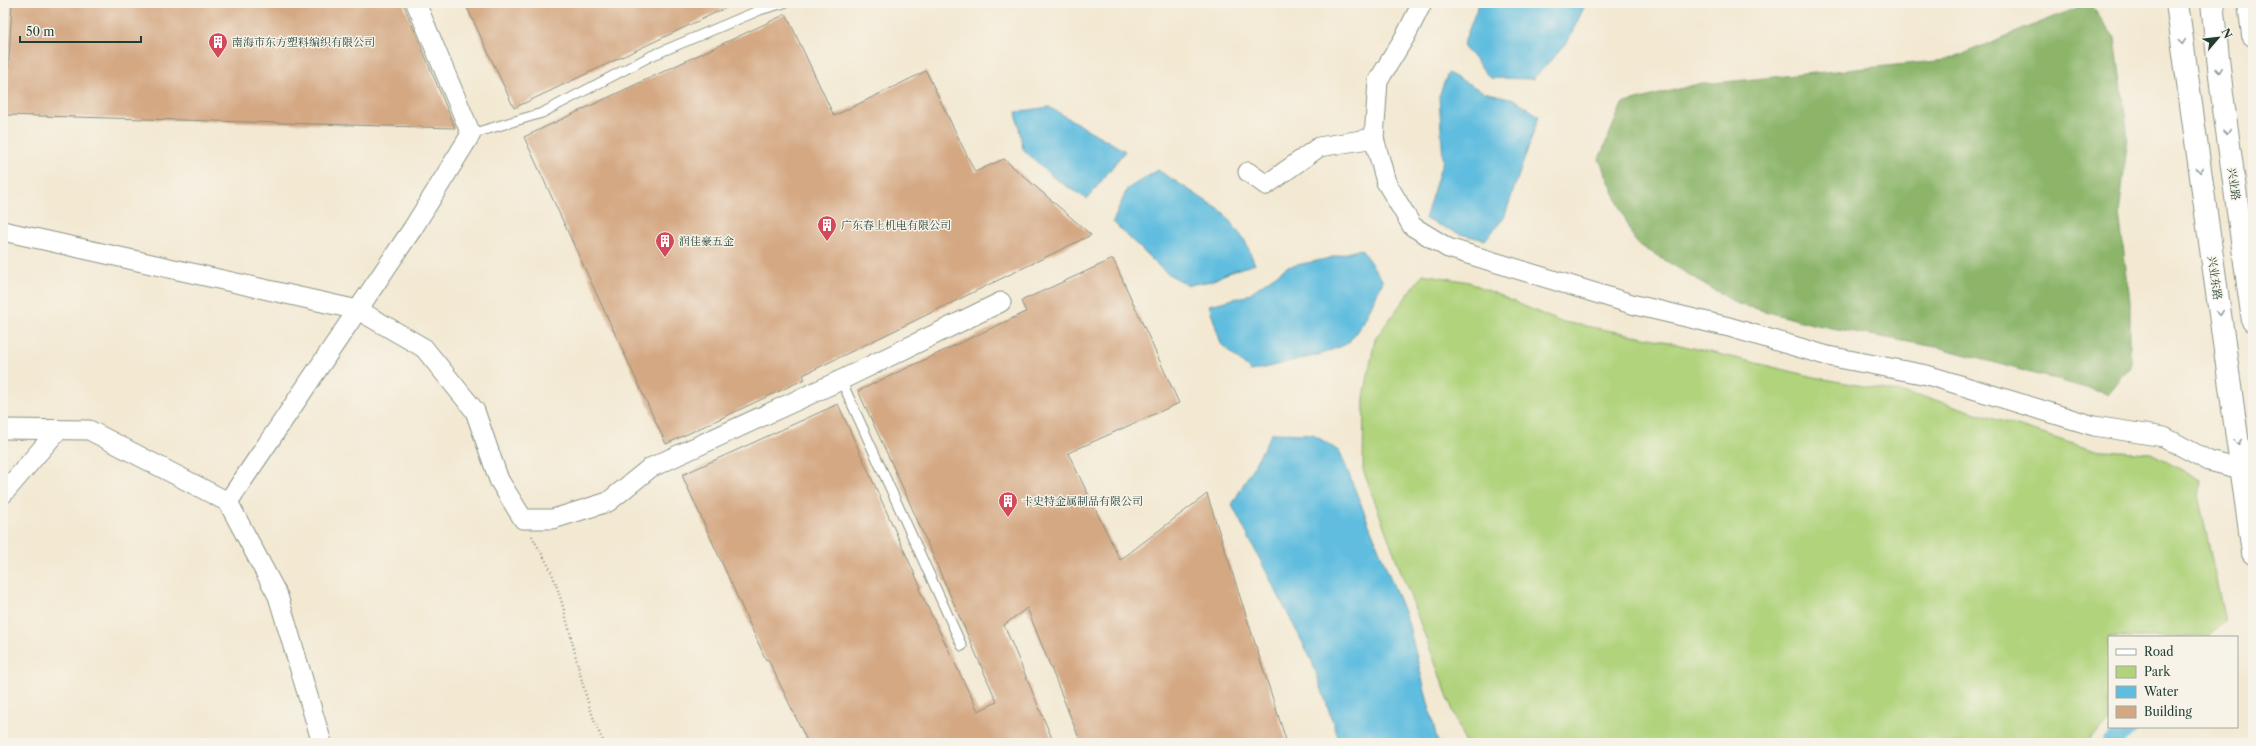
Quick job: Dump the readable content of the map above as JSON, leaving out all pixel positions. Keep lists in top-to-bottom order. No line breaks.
{"streets":{"main road":["兴业路","兴业东路"]},"one_way":["兴业路","兴业东路"],"places":{"building":["南海市东方塑料编织有限公司","广东春上机电有限公司","润佳豪五金","卡史特金属制品有限公司"]},"legend":["Road","Park","Water","Building"],"scale_bar":"50 m","north":"top right"}
